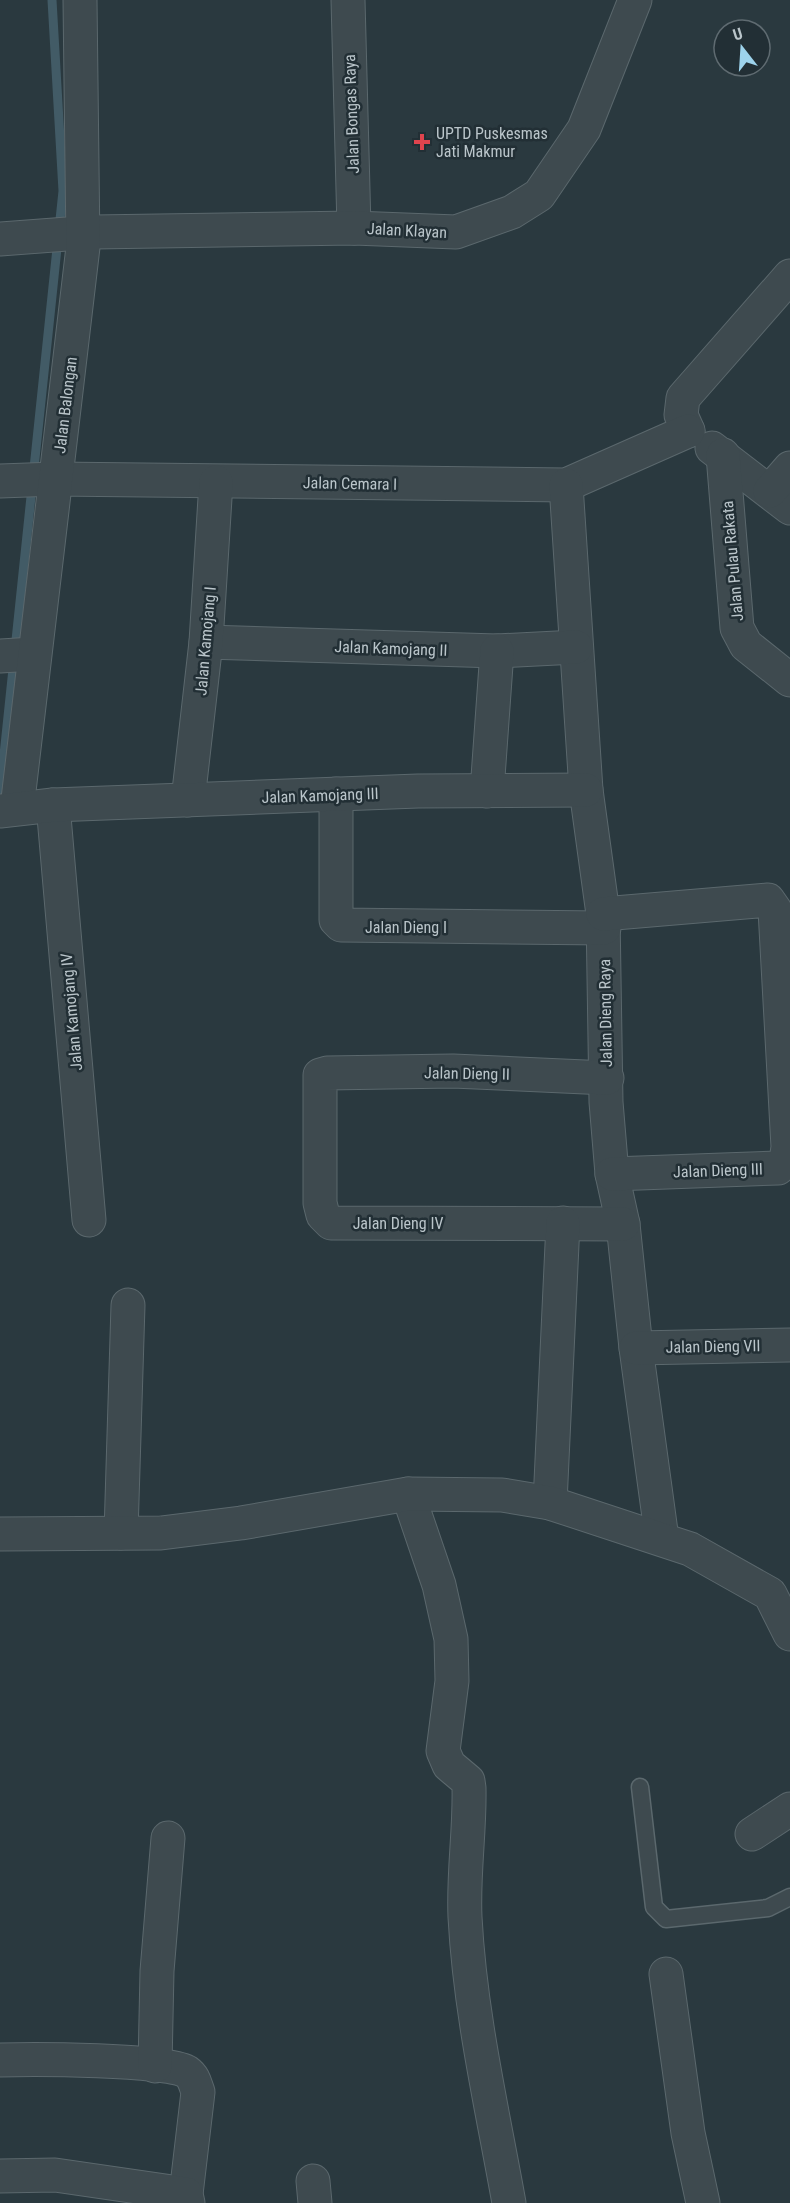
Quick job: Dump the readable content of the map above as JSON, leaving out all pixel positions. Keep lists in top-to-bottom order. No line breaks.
{"streets":{"street":["Jalan Bongas Raya","Jalan Klayan","Jalan Balongan","Jalan Cemara I","Jalan Pulau Rakata","Jalan Kamojang I","Jalan Kamojang II","Jalan Kamojang III","Jalan Dieng I","Jalan Kamojang IV","Jalan Dieng Raya","Jalan Dieng II","Jalan Dieng III","Jalan Dieng IV","Jalan Dieng VII"]},"crossings":[["Jalan Bongas Raya","Jalan Klayan"],["Jalan Klayan","Jalan Balongan"],["Jalan Balongan","Jalan Cemara I"],["Jalan Balongan","Jalan Kamojang III"],["Jalan Cemara I","Jalan Kamojang I"],["Jalan Cemara I","Jalan Dieng Raya"],["Jalan Kamojang I","Jalan Kamojang II"],["Jalan Kamojang I","Jalan Kamojang III"],["Jalan Kamojang II","Jalan Dieng Raya"],["Jalan Kamojang III","Jalan Dieng I"],["Jalan Kamojang III","Jalan Kamojang IV"],["Jalan Kamojang III","Jalan Dieng Raya"],["Jalan Dieng I","Jalan Dieng Raya"],["Jalan Dieng I","Jalan Dieng III"],["Jalan Dieng Raya","Jalan Dieng II"],["Jalan Dieng Raya","Jalan Dieng III"],["Jalan Dieng Raya","Jalan Dieng IV"],["Jalan Dieng Raya","Jalan Dieng VII"],["Jalan Dieng II","Jalan Dieng IV"]],"places":{"health":["UPTD Puskesmas Jati Makmur"]},"north":"top"}
